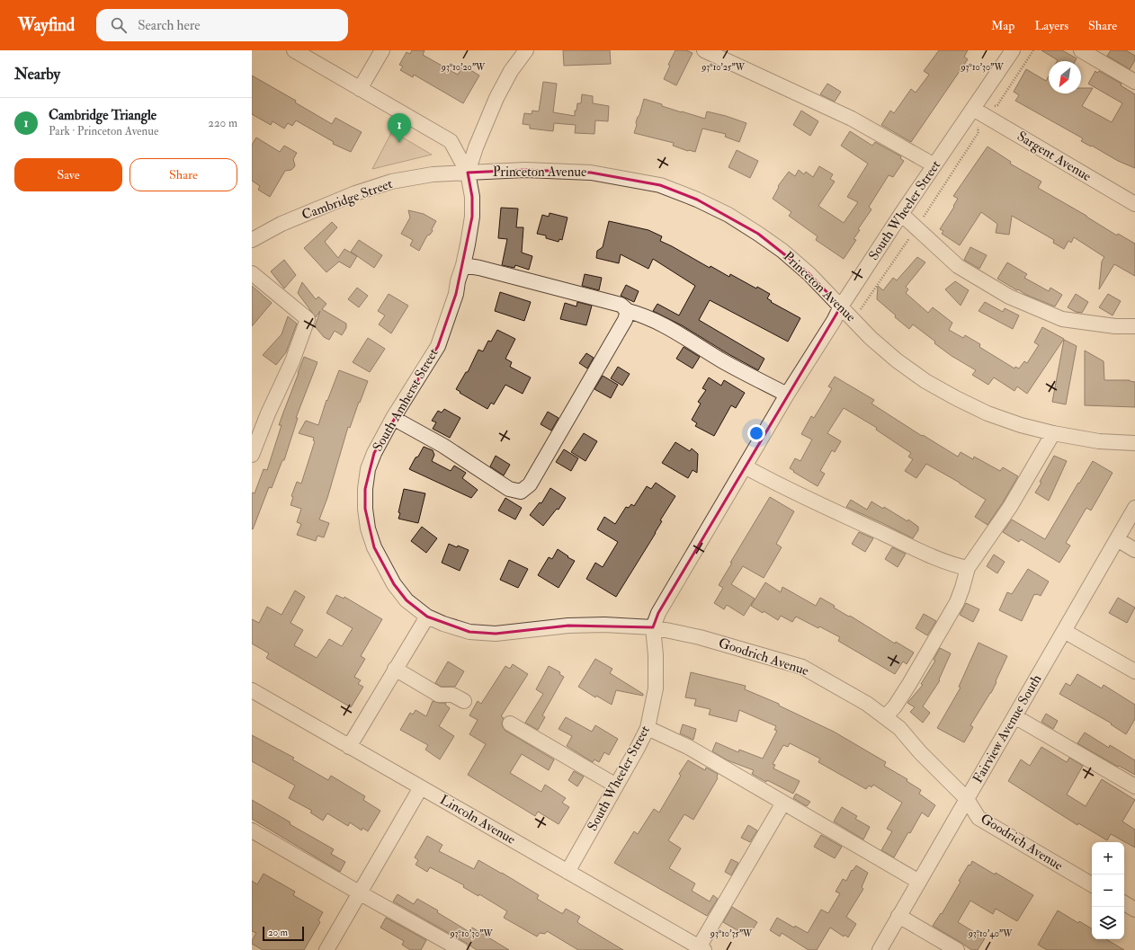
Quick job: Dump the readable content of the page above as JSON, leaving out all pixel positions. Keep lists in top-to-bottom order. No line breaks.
{"streets":{"street":["Sargent Avenue","Princeton Avenue","Cambridge Street","South Wheeler Street","South Amherst Street","Goodrich Avenue","Fairview Avenue South","Lincoln Avenue"]},"crossings":[["Sargent Avenue","South Wheeler Street"],["Princeton Avenue","Cambridge Street"],["Princeton Avenue","South Wheeler Street"],["Princeton Avenue","South Amherst Street"],["Cambridge Street","South Amherst Street"],["South Wheeler Street","Goodrich Avenue"],["South Wheeler Street","Lincoln Avenue"],["South Amherst Street","Goodrich Avenue"],["Goodrich Avenue","Fairview Avenue South"]],"scale_bar":"20 m","north":"bottom left","page":{"header":"Wayfind","search":"Search here","nav":["Map","Layers","Share"],"heading":"Nearby","list":[{"mark":"1","name":"Cambridge Triangle","note":"Park · Princeton Avenue","value":"220 m"}],"pins":"1","buttons":["Save","Share"],"map_buttons":["+","−"],"scale":"20 m"},"coordinates":["93°10'20\"W","93°10'30\"W","93°10'25\"W","93°10'35\"W","93°10'40\"W"]}
